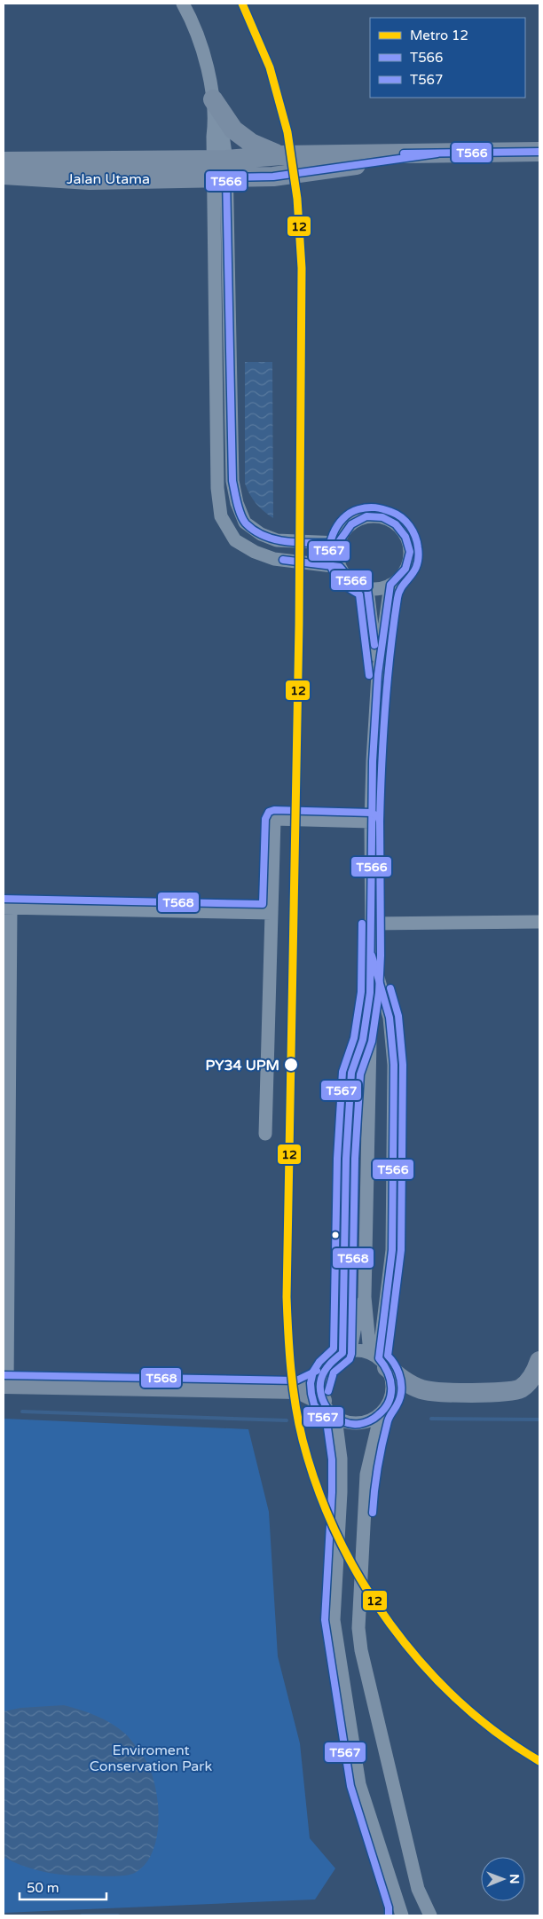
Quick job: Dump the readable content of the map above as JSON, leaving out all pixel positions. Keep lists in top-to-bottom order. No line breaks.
{"streets":{"street":["Jalan Utama"]},"parks":["Enviroment Conservation Park"],"places":["PY34 UPM"],"lines":["metro line 12","transit line T566","transit line T567","transit line T568"],"legend":["Metro 12","T566","T567"],"scale_bar":"50 m","north":"right"}
